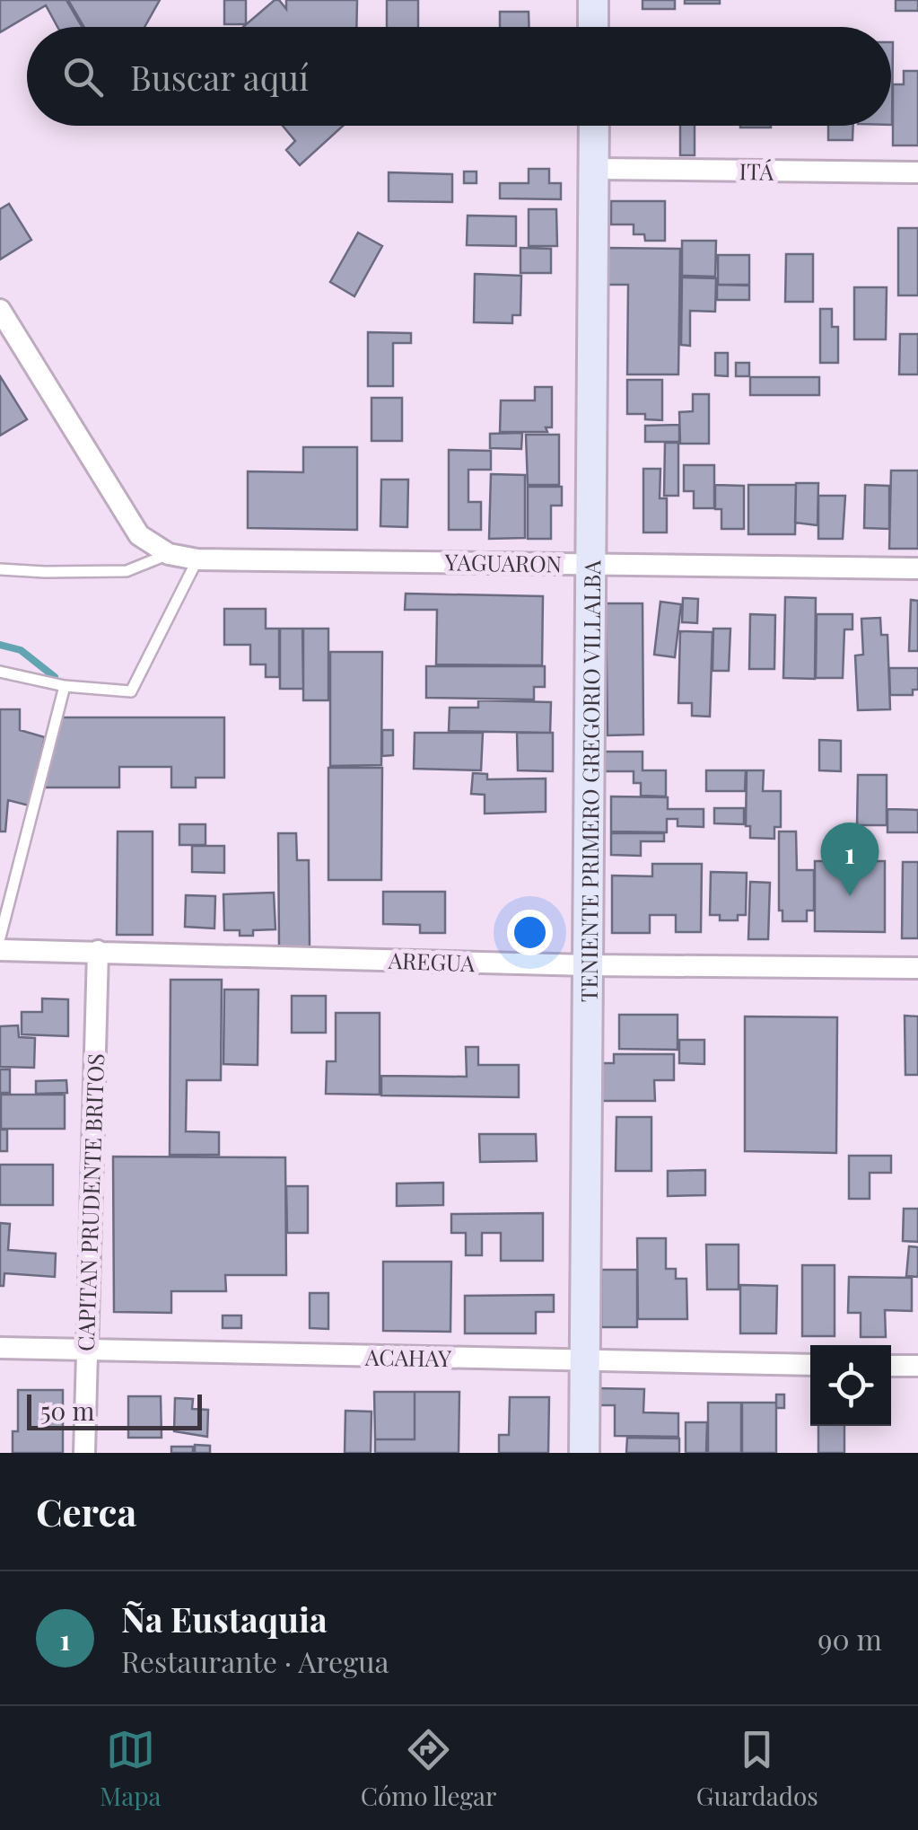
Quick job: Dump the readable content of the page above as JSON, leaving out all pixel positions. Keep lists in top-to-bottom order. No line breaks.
{"streets":{"street":["ITÁ","YAGUARON","TENIENTE PRIMERO GREGORIO VILLALBA","AREGUA","CAPITAN PRUDENTE BRITOS","ACAHAY"]},"crossings":[["ITÁ","TENIENTE PRIMERO GREGORIO VILLALBA"],["YAGUARON","TENIENTE PRIMERO GREGORIO VILLALBA"],["TENIENTE PRIMERO GREGORIO VILLALBA","AREGUA"],["TENIENTE PRIMERO GREGORIO VILLALBA","ACAHAY"],["AREGUA","CAPITAN PRUDENTE BRITOS"],["CAPITAN PRUDENTE BRITOS","ACAHAY"]],"scale_bar":"50 m","page":{"search":"Buscar aquí","pins":"1","scale":"50 m","heading":"Cerca","list":[{"mark":"1","name":"Ña Eustaquia","note":"Restaurante · Aregua","value":"90 m"}],"nav":["Mapa","Cómo llegar","Guardados"]}}
